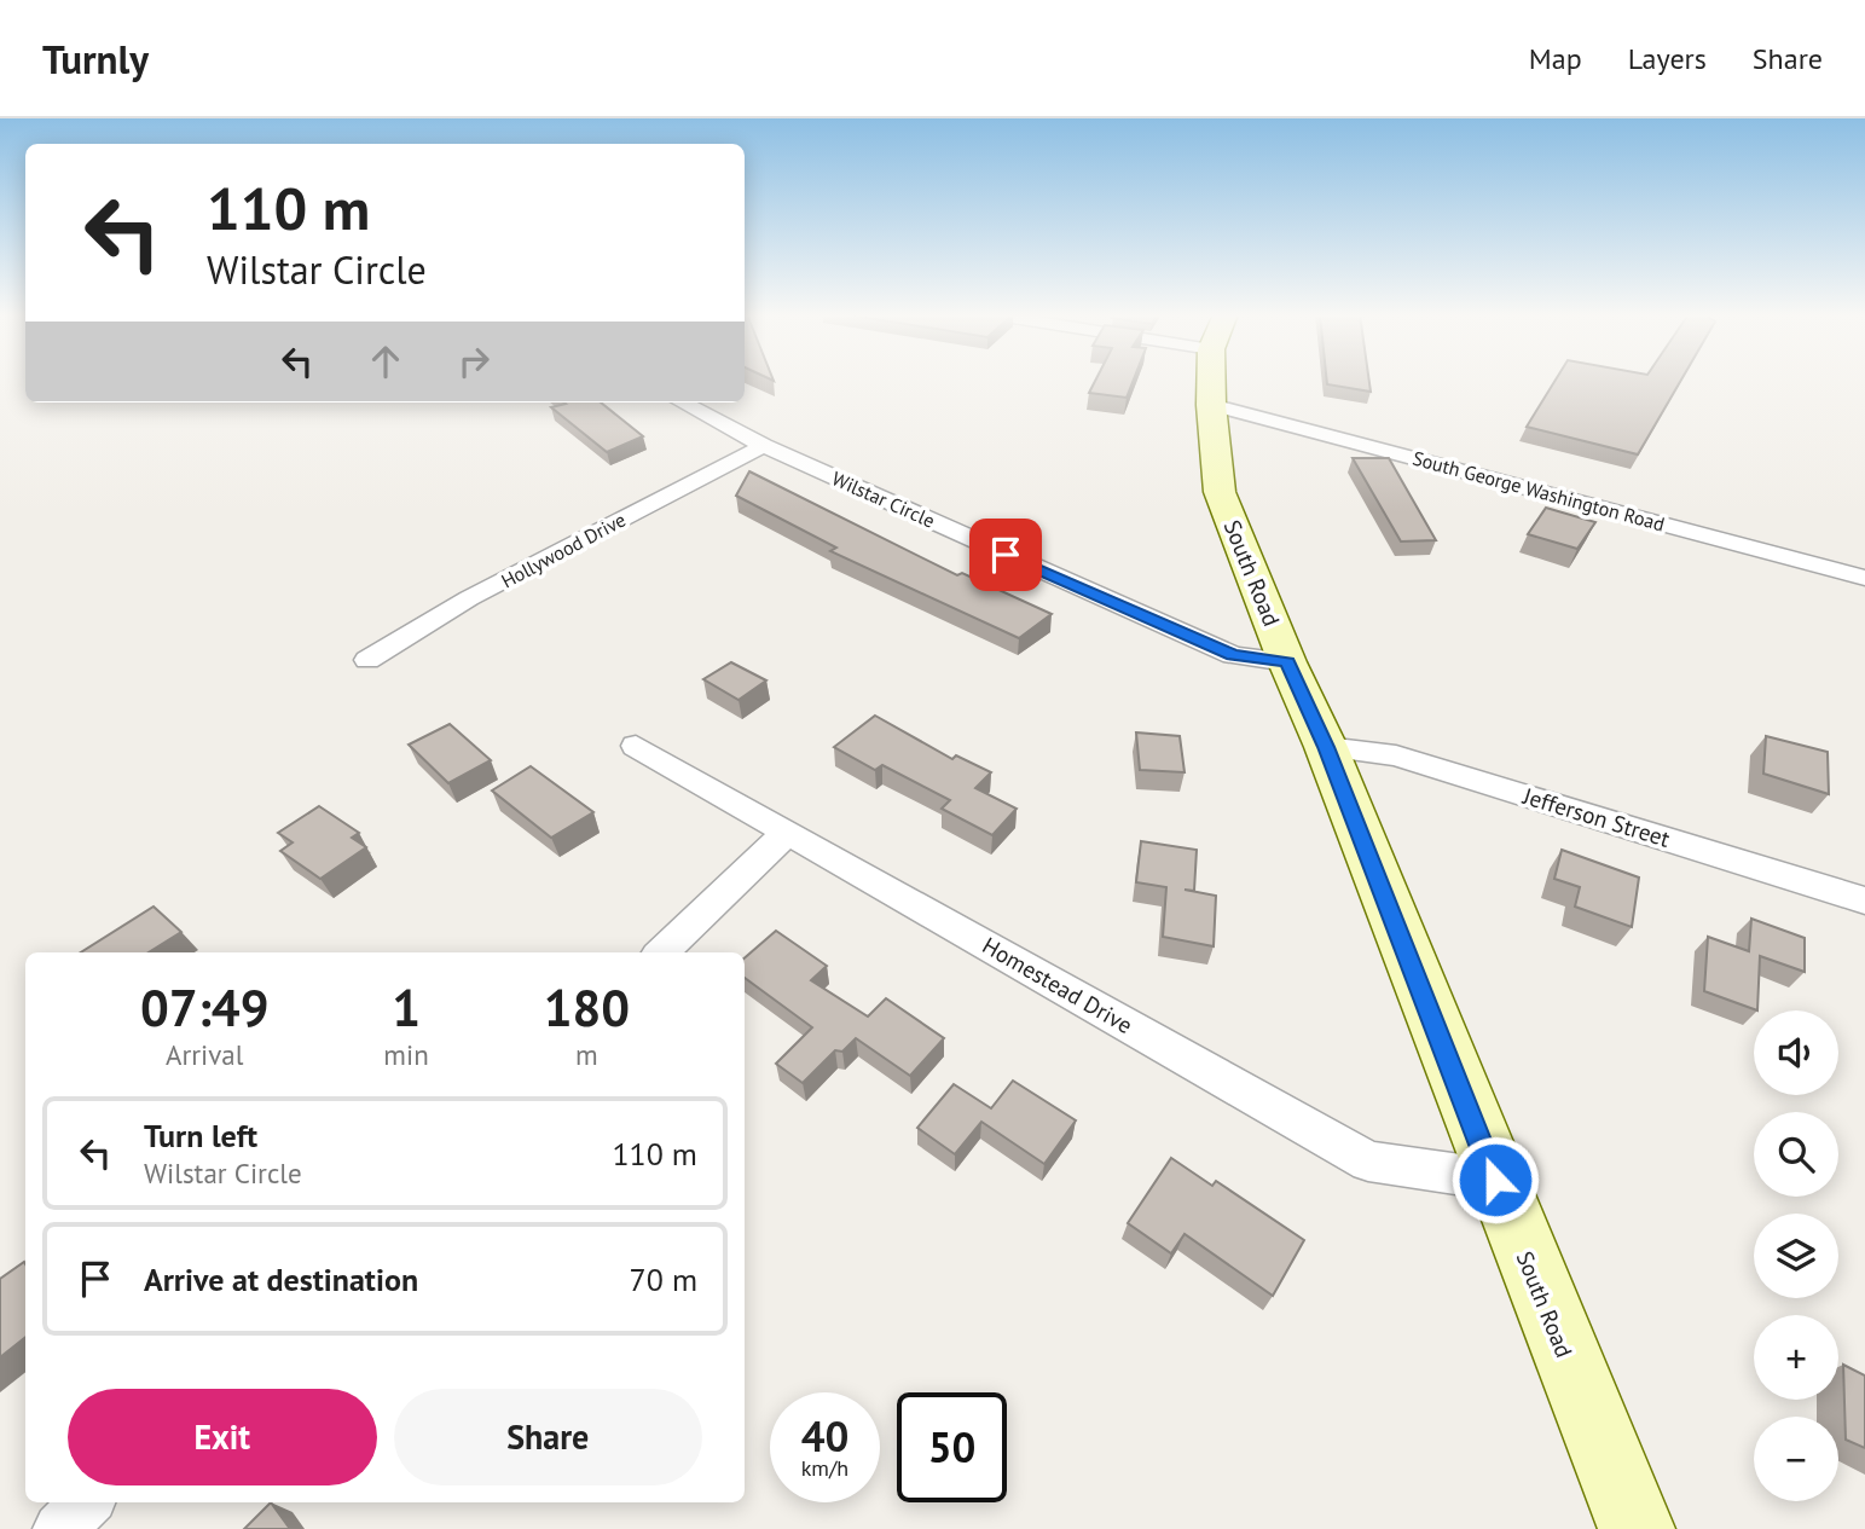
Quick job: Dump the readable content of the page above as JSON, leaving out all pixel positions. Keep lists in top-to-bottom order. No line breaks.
{"streets":{"main road":["South Road"],"street":["South George Washington Road","Wilstar Circle","Hollywood Drive","Jefferson Street","Homestead Drive"]},"crossings":[["South George Washington Road","South Road"],["Wilstar Circle","Hollywood Drive"],["Wilstar Circle","South Road"],["South Road","Jefferson Street"],["South Road","Homestead Drive"]],"page":{"header":"Turnly","nav":["Map","Layers","Share"],"turn":["110 m","Wilstar Circle"],"eta":["07:49","Arrival","1","min","180","m"],"map_buttons":["+","−"],"list":[{"name":"Turn left","note":"Wilstar Circle","value":"110 m"},{"name":"Arrive at destination","value":"70 m"}],"buttons":["Exit","Share"],"speed":"40 km/h","limit":"50"}}
